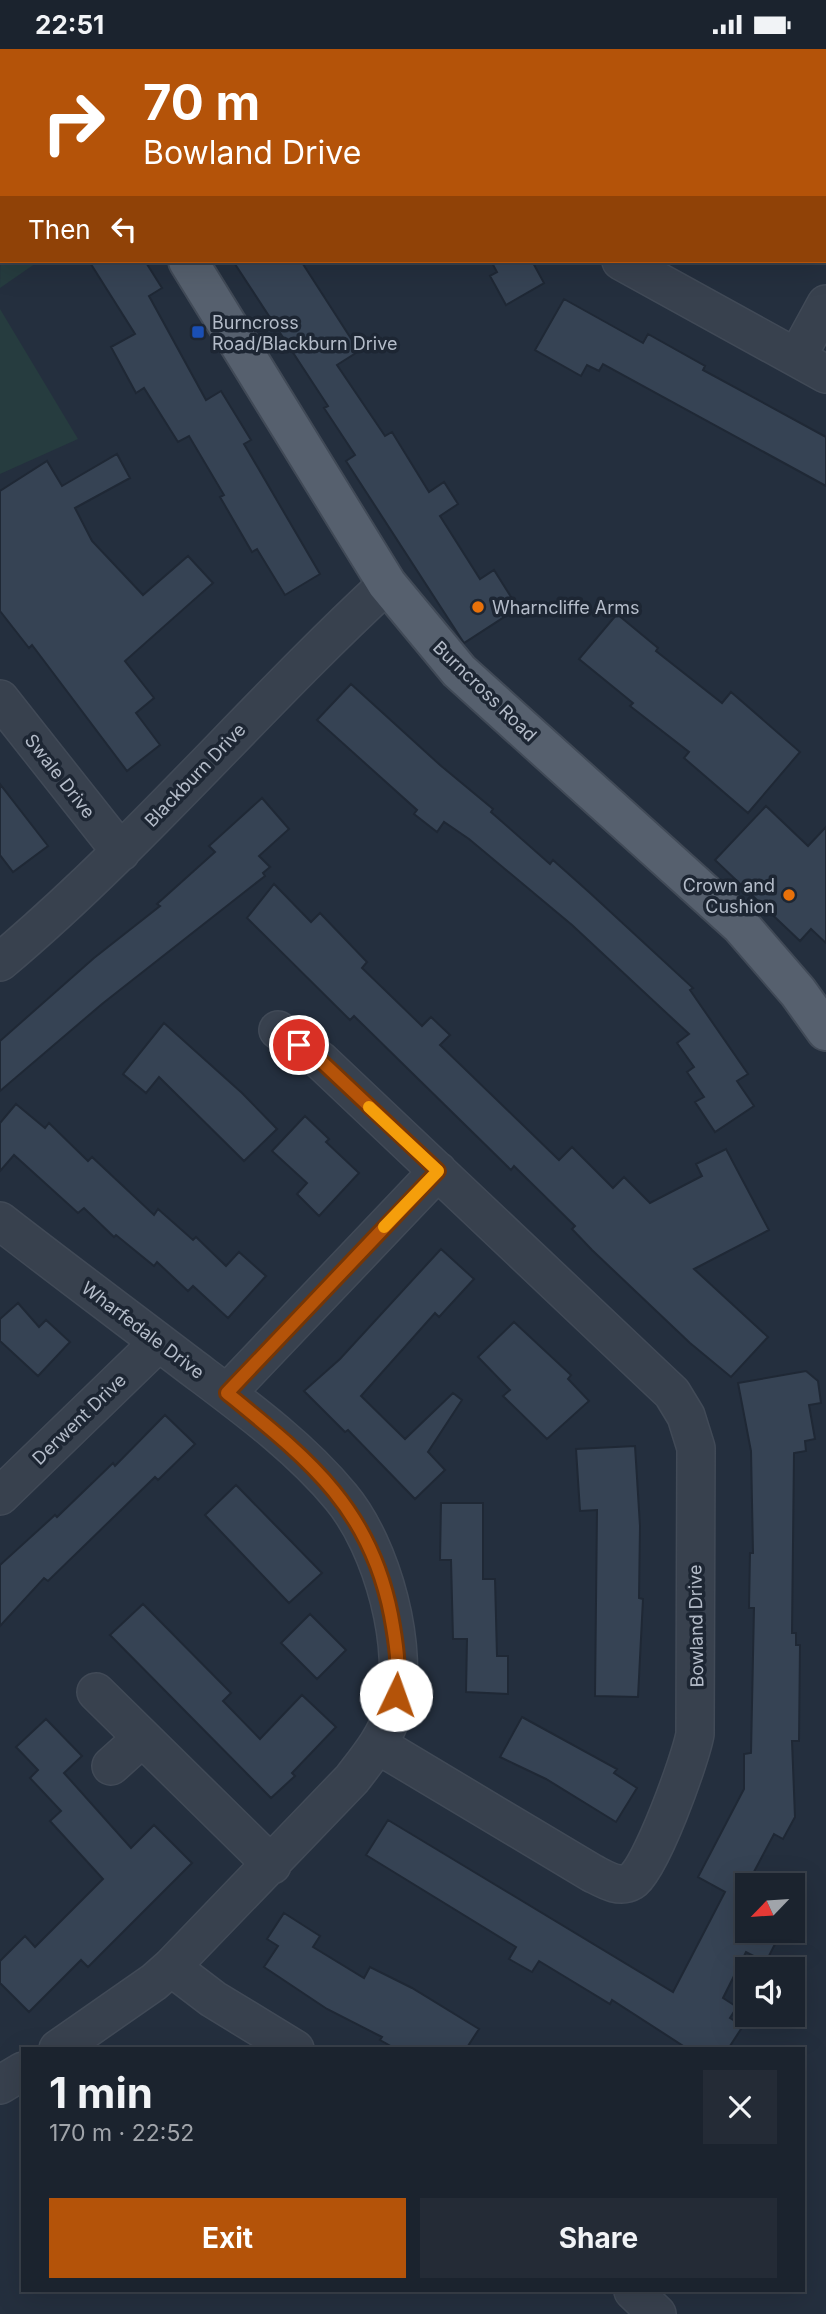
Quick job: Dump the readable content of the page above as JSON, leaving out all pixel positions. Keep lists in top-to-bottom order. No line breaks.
{"streets":{"main road":["Burncross Road"],"street":["Blackburn Drive","Swale Drive","Wharfedale Drive","Derwent Drive","Bowland Drive"]},"crossings":[["Burncross Road","Blackburn Drive"],["Blackburn Drive","Swale Drive"],["Wharfedale Drive","Derwent Drive"],["Wharfedale Drive","Bowland Drive"]],"places":{"transit":["Burncross Road/Blackburn Drive"],"other":["Wharncliffe Arms","Crown and Cushion"]},"north":"bottom left","page":{"status":"22:51","turn":["70 m","Bowland Drive"],"then":"Then","heading":["1 min","170 m · 22:52"],"buttons":["Exit","Share"]}}
